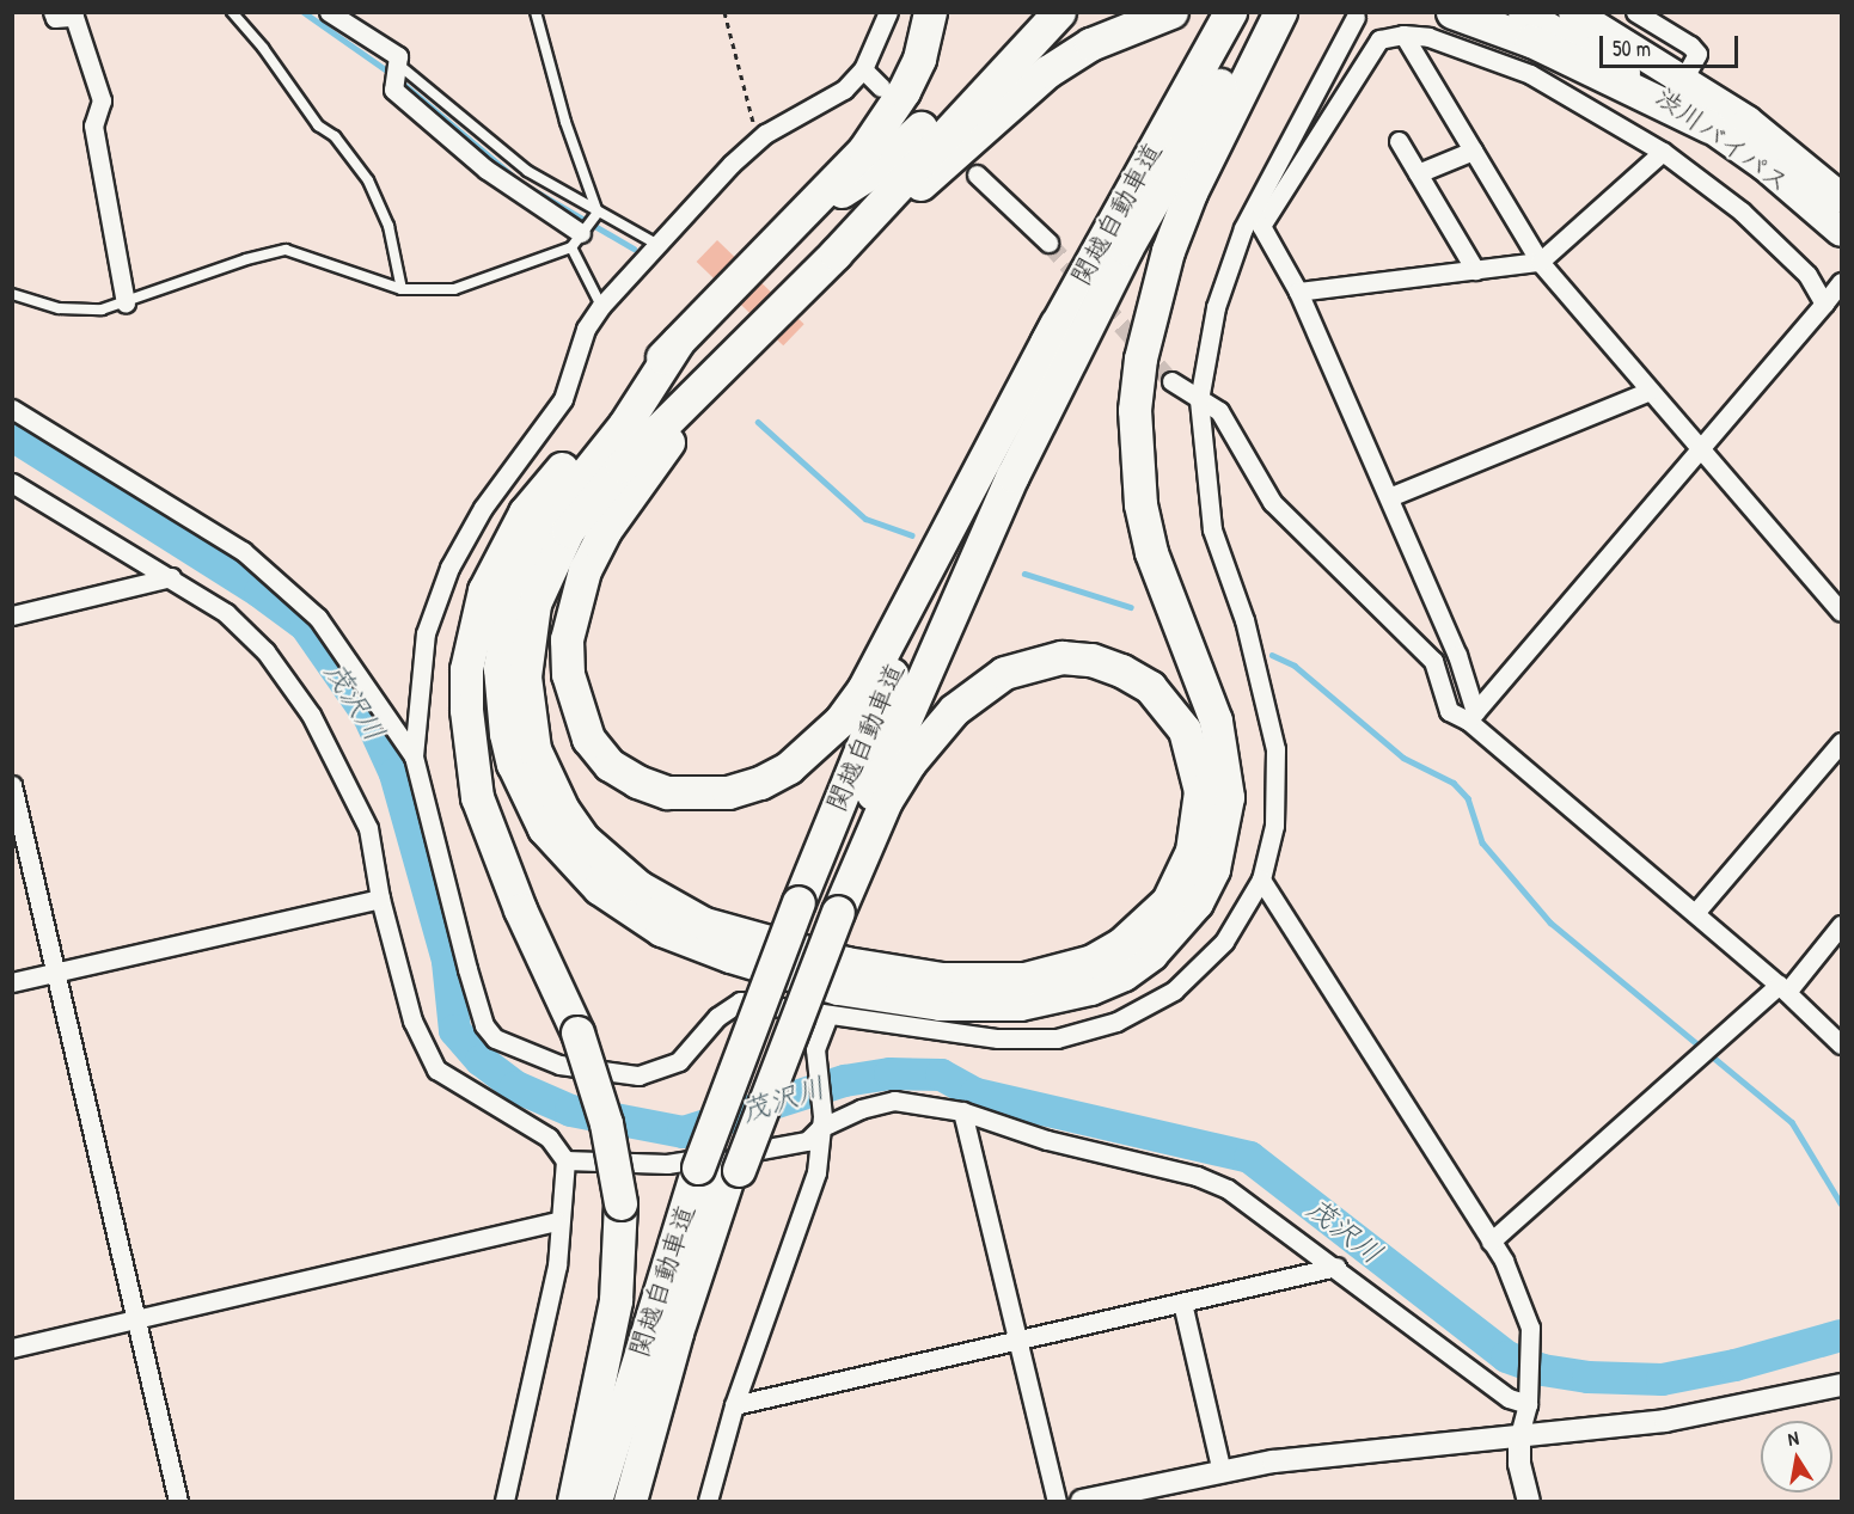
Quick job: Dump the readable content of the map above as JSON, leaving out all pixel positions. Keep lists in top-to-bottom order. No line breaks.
{"streets":{"highway":["渋川バイパス","関越自動車道"]},"water":["茂沢川"],"scale_bar":"50 m","north":"top"}
